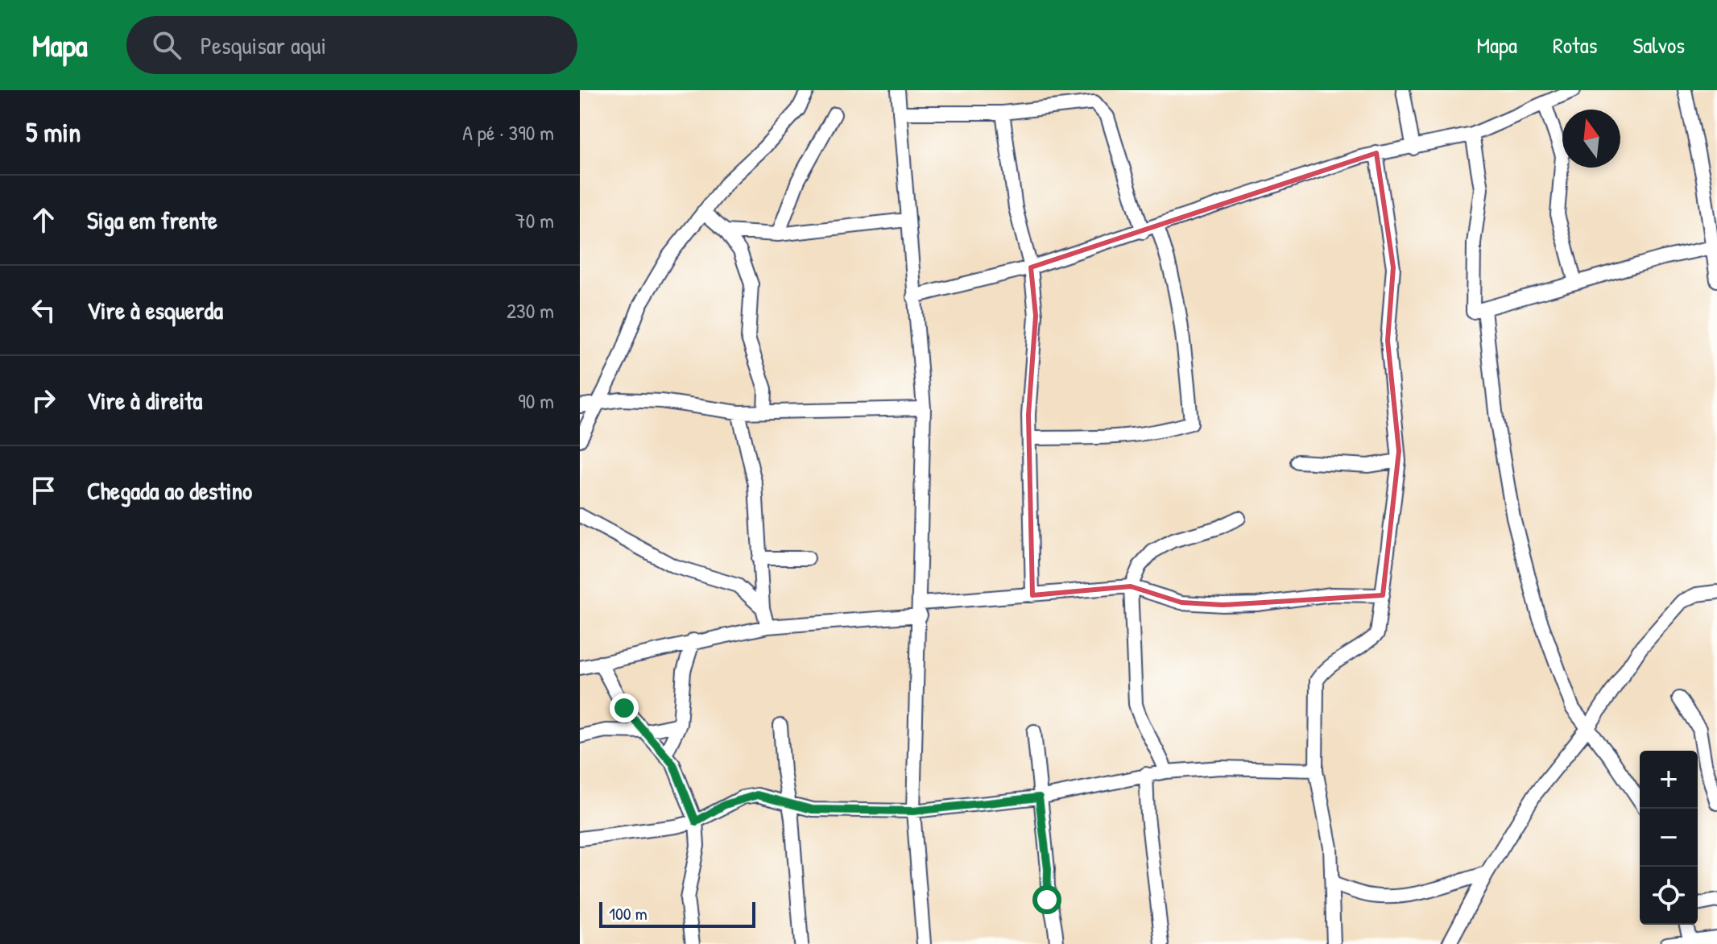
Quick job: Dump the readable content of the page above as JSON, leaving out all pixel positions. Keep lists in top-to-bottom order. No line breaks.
{"scale_bar":"100 m","north":"top","page":{"header":"Mapa","search":"Pesquisar aqui","nav":["Mapa","Rotas","Salvos"],"heading":["5 min","A pé · 390 m"],"list":[["Siga em frente","70 m"],["Vire à esquerda","230 m"],["Vire à direita","90 m"],"Chegada ao destino"],"map_buttons":["+","−"],"scale":"100 m"}}
